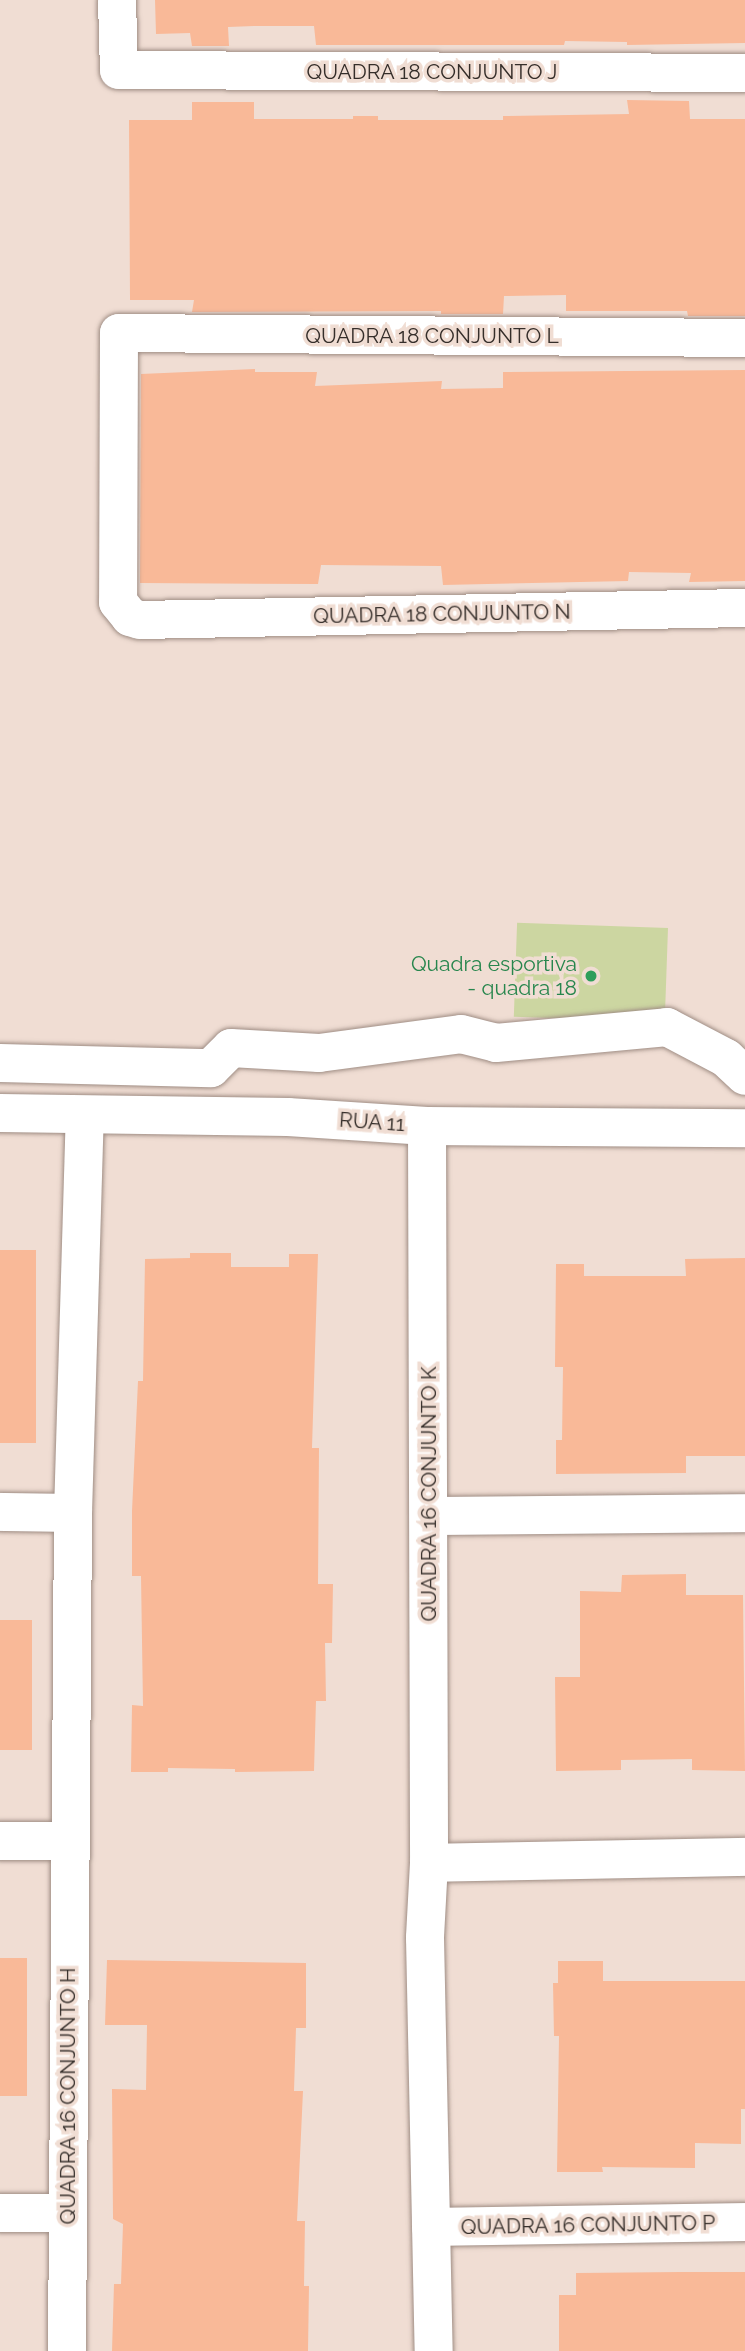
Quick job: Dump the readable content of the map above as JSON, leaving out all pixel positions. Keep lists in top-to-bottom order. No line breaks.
{"streets":{"street":["QUADRA 18 CONJUNTO J","QUADRA 18 CONJUNTO L","QUADRA 18 CONJUNTO N","RUA 11","QUADRA 16 CONJUNTO K","QUADRA 16 CONJUNTO H","QUADRA 16 CONJUNTO P"]},"crossings":[["QUADRA 18 CONJUNTO L","QUADRA 18 CONJUNTO N"],["RUA 11","QUADRA 16 CONJUNTO K"]],"places":["Quadra esportiva - quadra 18"]}
